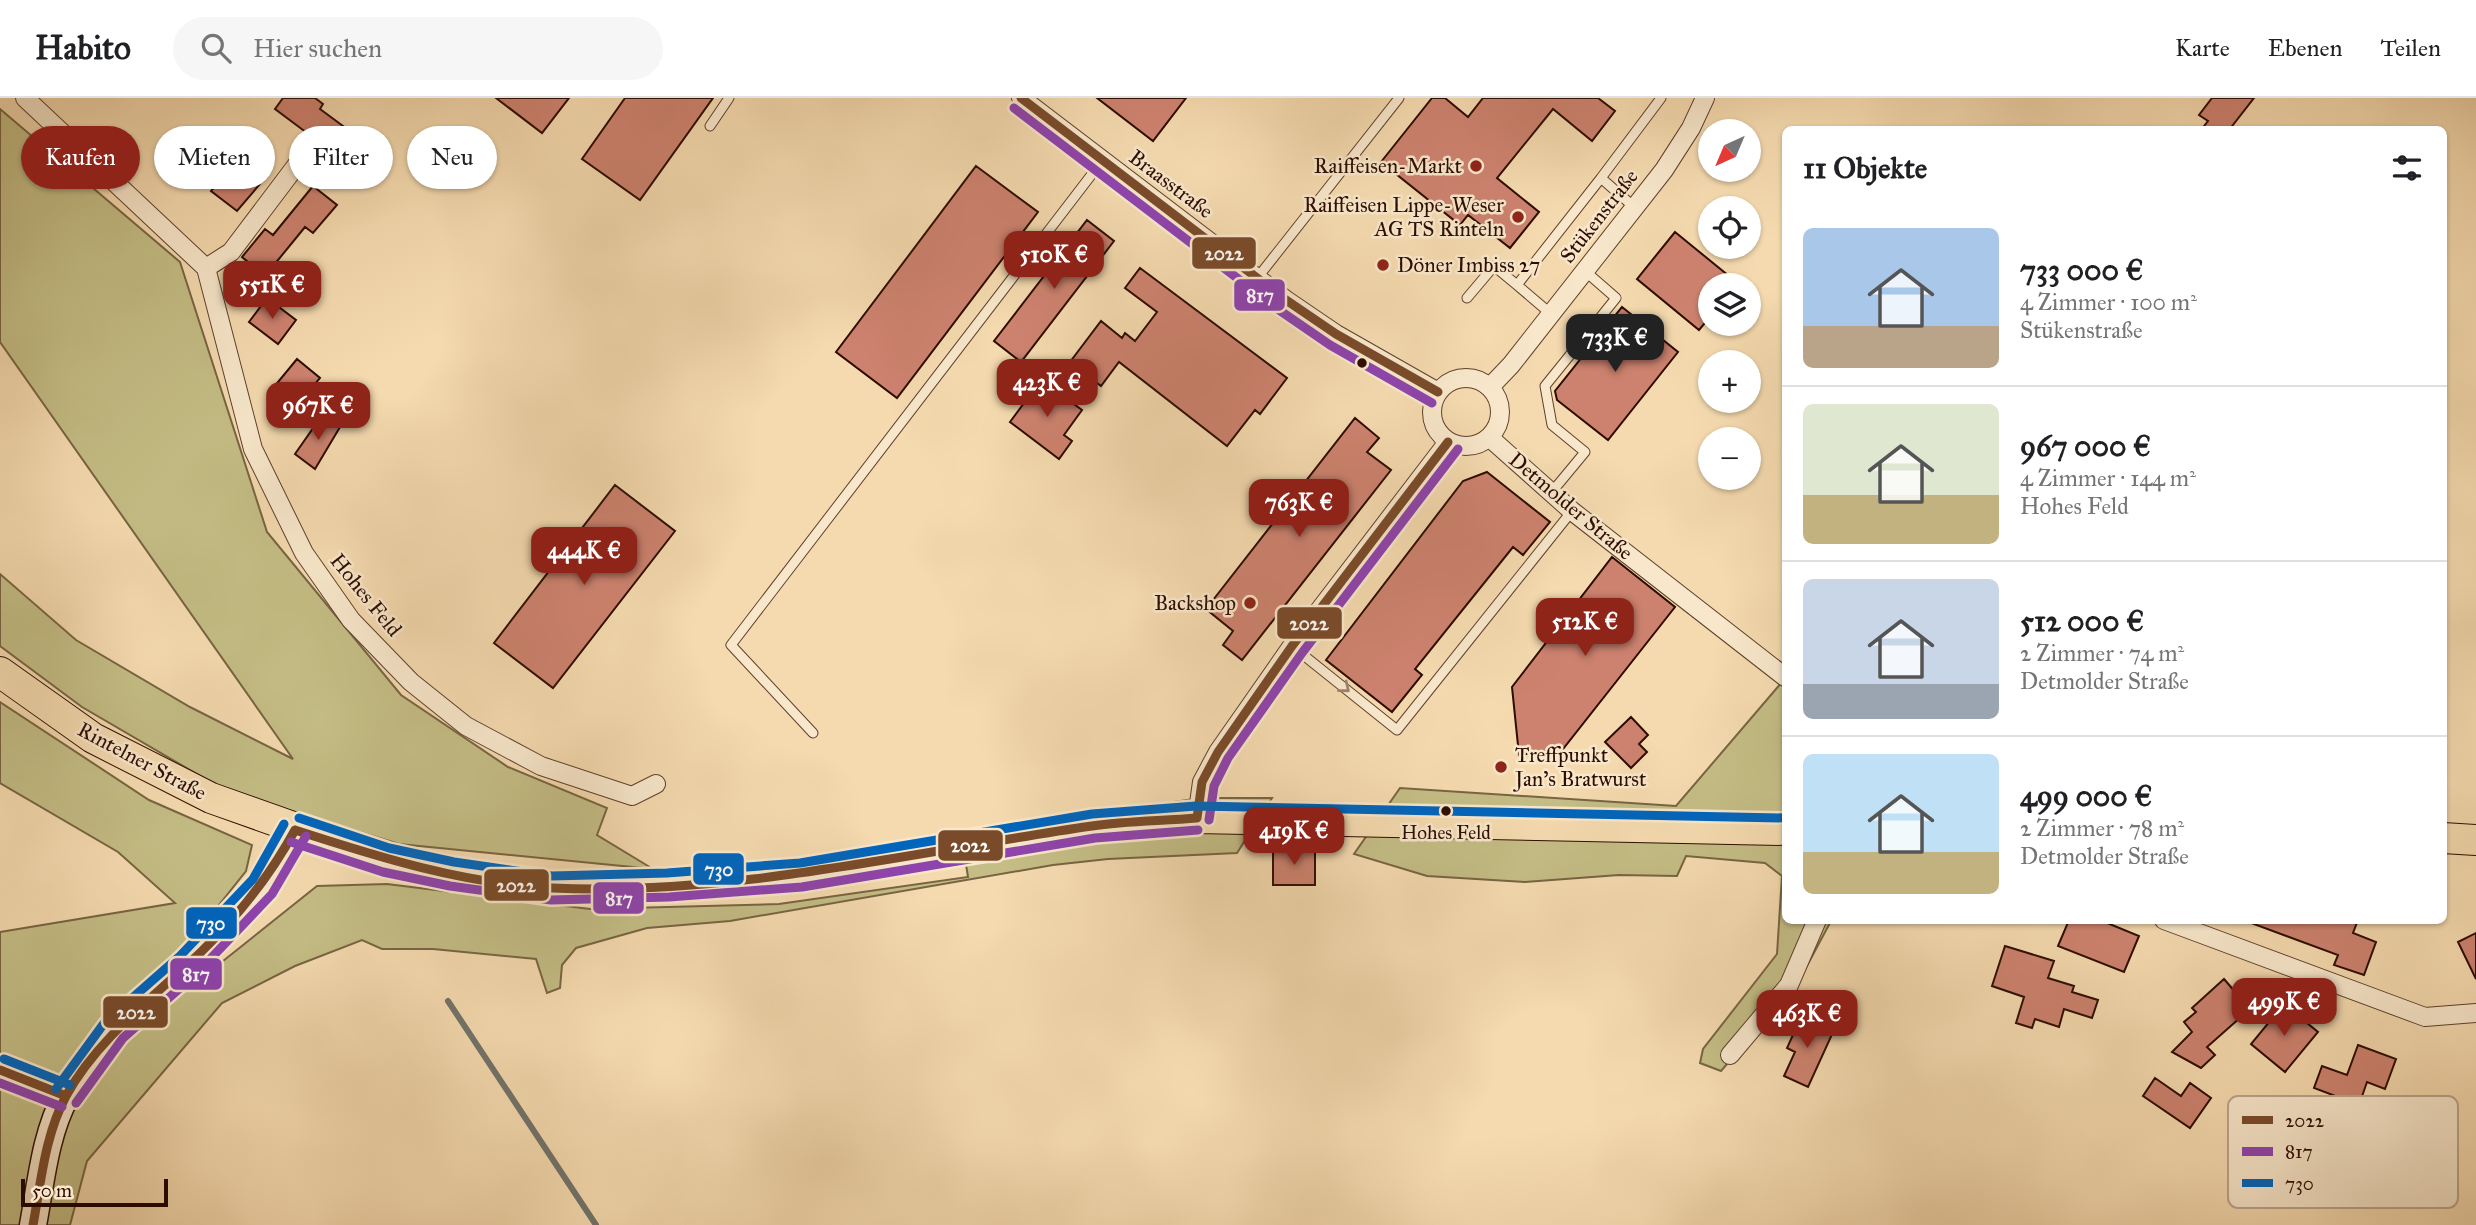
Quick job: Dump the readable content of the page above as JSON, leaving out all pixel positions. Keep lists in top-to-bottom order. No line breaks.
{"streets":{"main road":["Rintelner Straße"],"street":["Braasstraße","Stükenstraße","Detmolder Straße","Hohes Feld"]},"crossings":[["Braasstraße","Stükenstraße"],["Braasstraße","Detmolder Straße"],["Stükenstraße","Detmolder Straße"]],"places":["Raiffeisen-Markt","Raiffeisen Lippe-Weser AG TS Rinteln","Döner Imbiss 27","Backshop","Treffpunkt Jan's Bratwurst","Hohes Feld"],"lines":["transit line 2022","transit line 817","transit line 730"],"legend":["2022","817","730"],"scale_bar":"50 m","north":"bottom left","page":{"header":"Habito","search":"Hier suchen","nav":["Karte","Ebenen","Teilen"],"map_buttons":["+","−"],"chip":["Kaufen","Mieten","Filter","Neu"],"heading":"11 Objekte","list":[{"name":"733 000 €","note":"4 Zimmer · 100 m² · Stükenstraße"},{"name":"967 000 €","note":"4 Zimmer · 144 m² · Hohes Feld"},{"name":"512 000 €","note":"2 Zimmer · 74 m² · Detmolder Straße"},{"name":"499 000 €","note":"2 Zimmer · 78 m² · Detmolder Straße"}],"price":["510K €","551K €","733K €","423K €","967K €","763K €","444K €","512K €","419K €","499K €","463K €"],"scale":"50 m"}}
